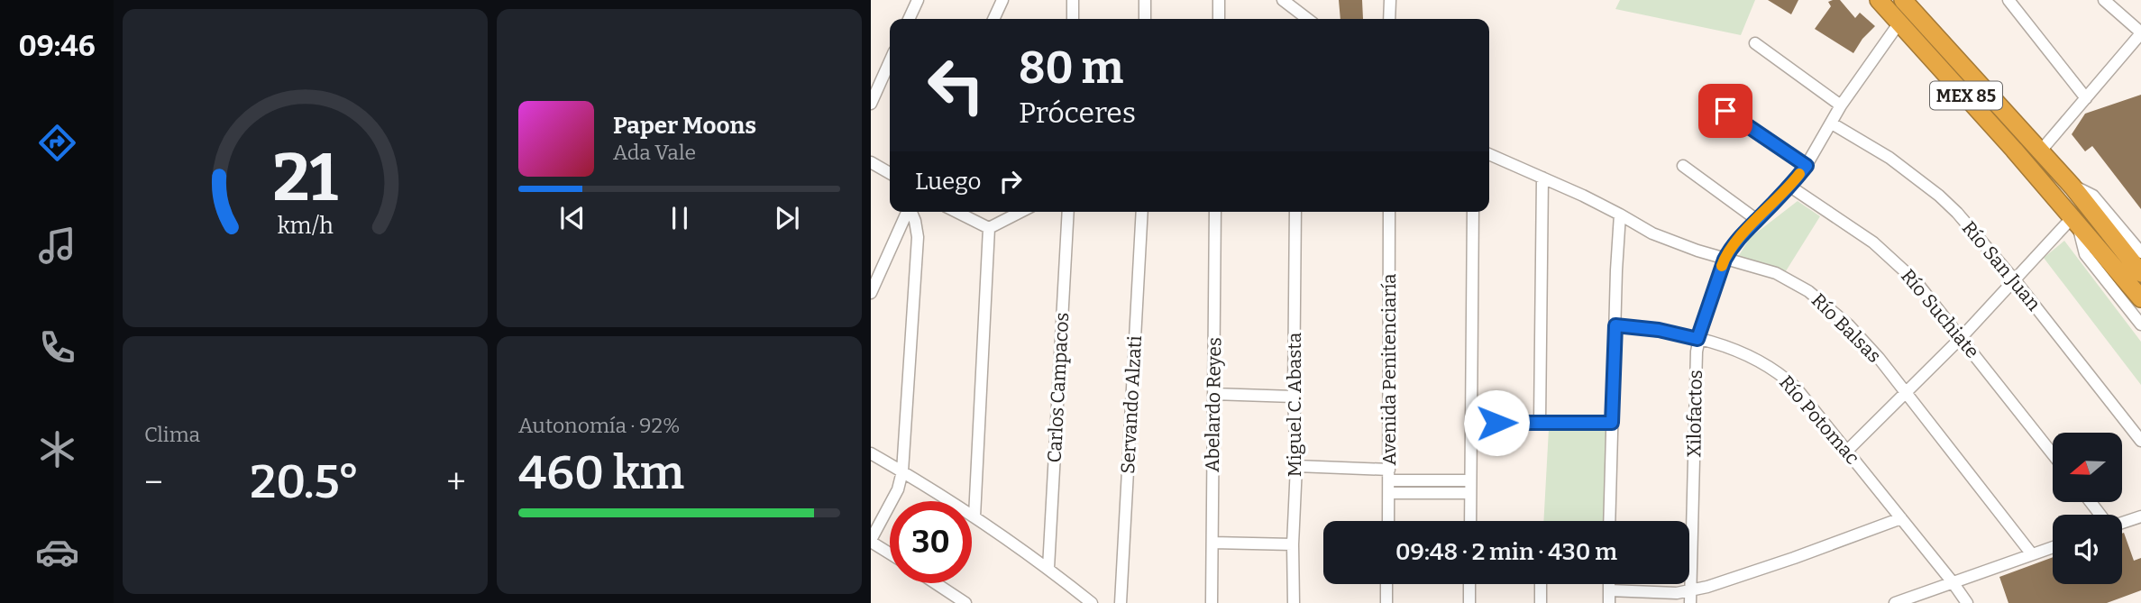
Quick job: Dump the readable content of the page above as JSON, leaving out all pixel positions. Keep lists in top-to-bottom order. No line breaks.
{"streets":{"highway":["MEX 85"],"street":["Río San Juan","Río Suchiate","Río Balsas","Avenida Penitenciaría","Carlos Campacos","Servando Alzati","Abelardo Reyes","Miguel C. Abasta","Xilofactos","Río Potomac"]},"crossings":[["MEX 85","Xilofactos"],["Río San Juan","Xilofactos"],["Río Suchiate","Xilofactos"],["Río Balsas","Xilofactos"],["Xilofactos","Río Potomac"]],"north":"left","page":{"tabs":"09:46","turn":["80 m","Próceres"],"song":["Paper Moons","Ada Vale"],"then":"Luego","tile":["Clima",["Autonomía · 92%","460 km"]],"heat":["−","20.5°","+"],"limit":"30","trip":"09:48 · 2 min · 430 m","gauge":["21","km/h"]}}
